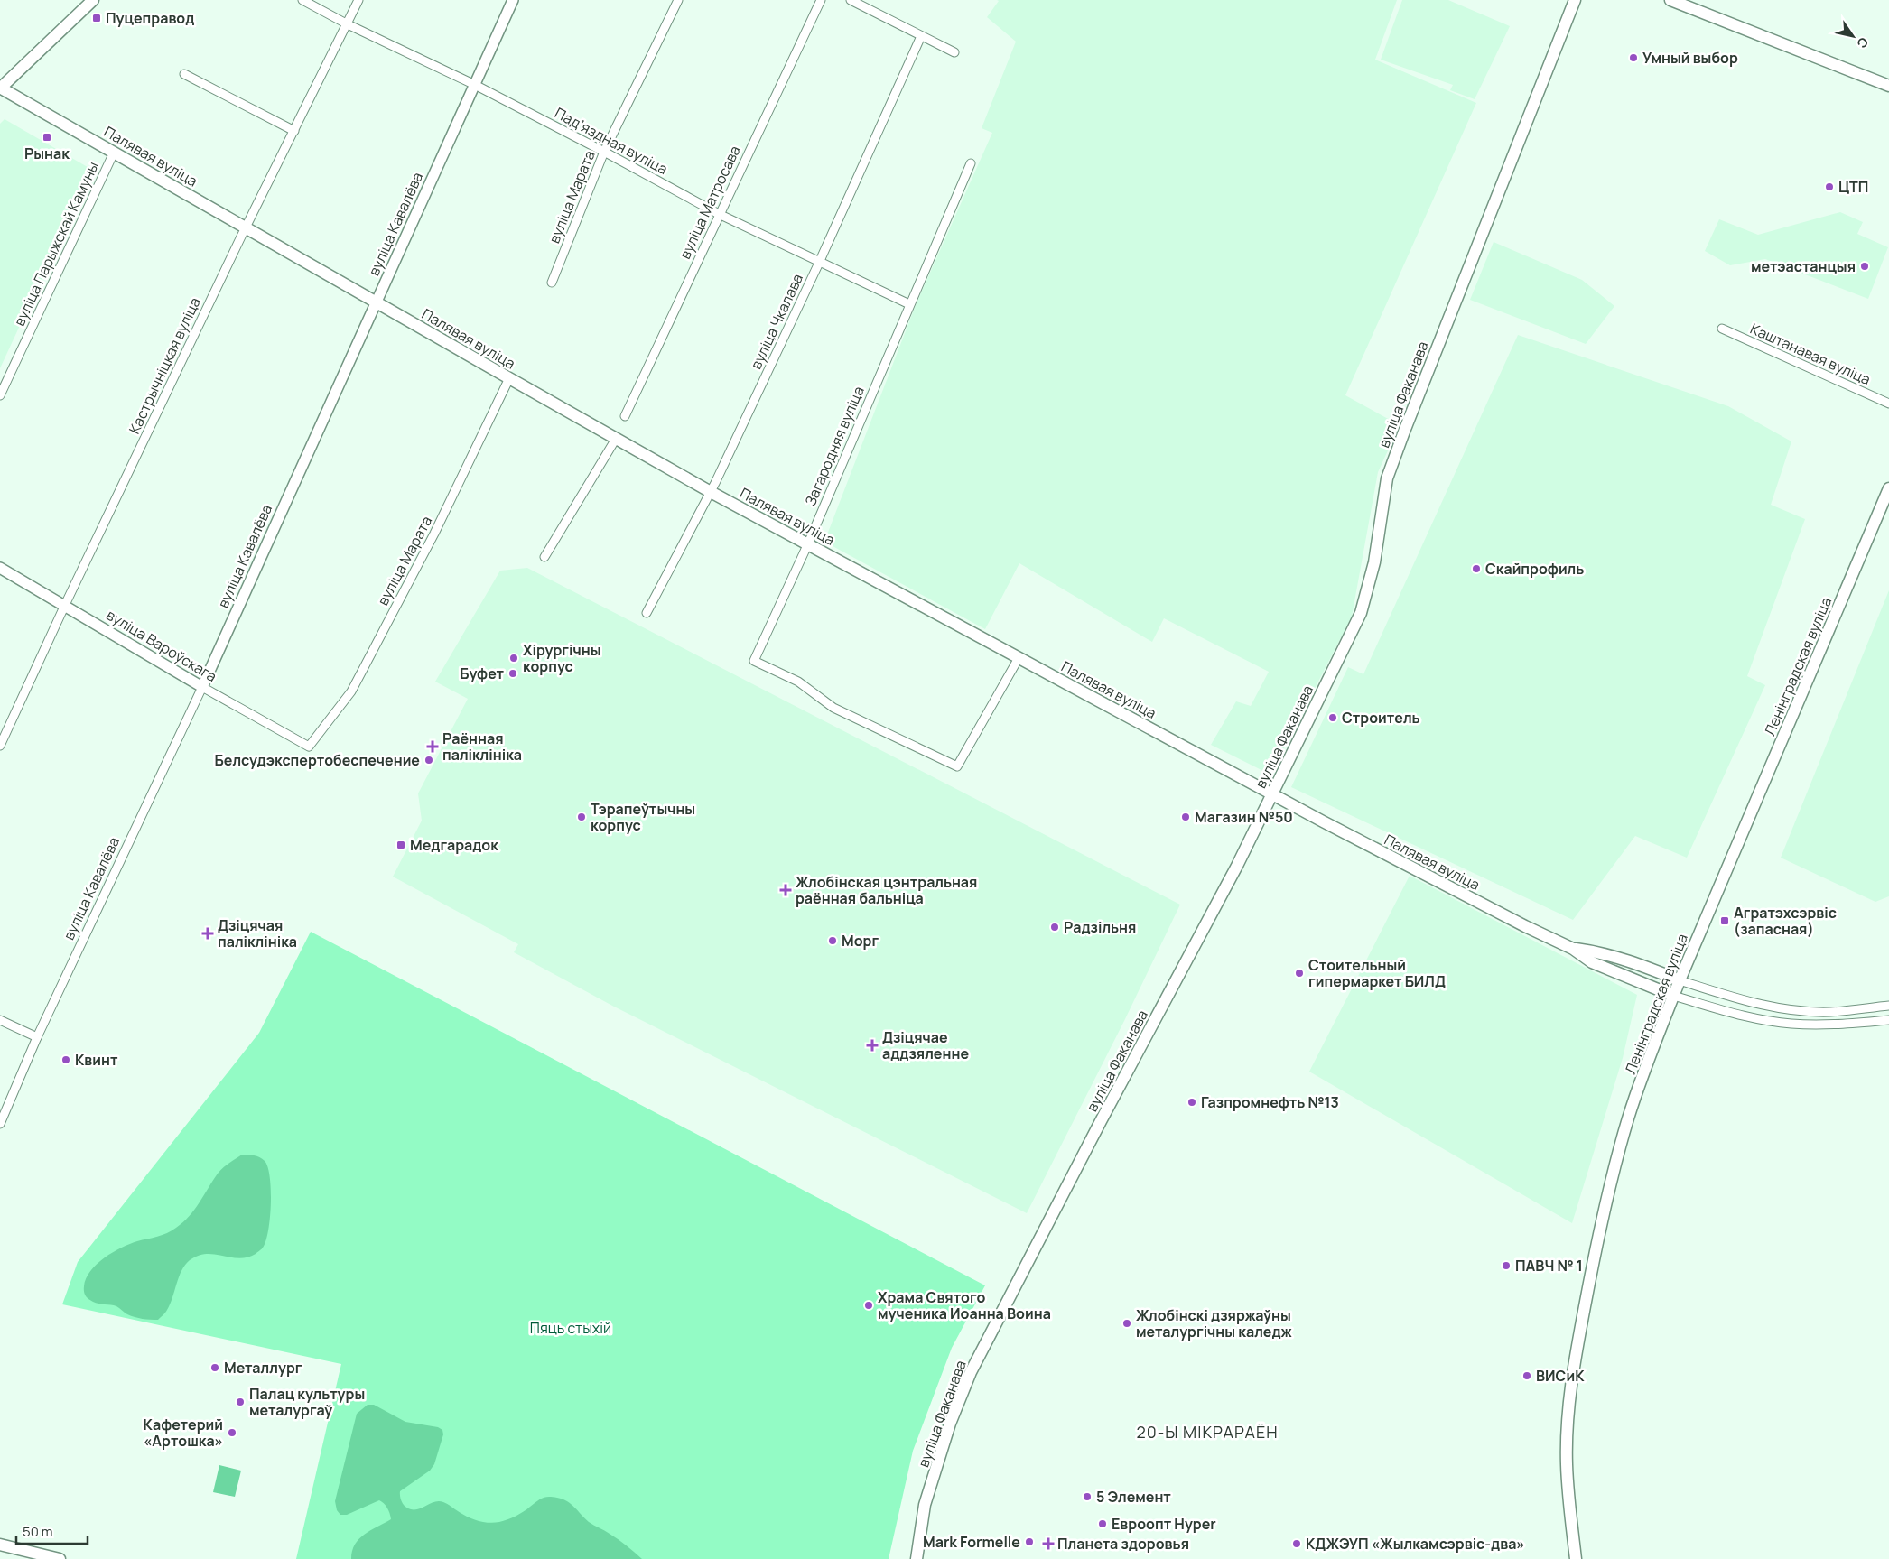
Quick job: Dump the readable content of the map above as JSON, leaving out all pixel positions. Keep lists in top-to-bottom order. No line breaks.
{"streets":{"main road":["Палявая вуліца","вуліца Факанава","Ленінградская вуліца"],"street":["Падʼяздная вуліца","вуліца Марата","вуліца Матросава","вуліца Кавалёва","вуліца Парыжскай Камуны","вуліца Чкалава","Каштанавая вуліца","Кастрычніцкая вуліца","Загародняя вуліца","вуліца Вароўскага"]},"crossings":[["Падʼяздная вуліца","вуліца Марата"],["Падʼяздная вуліца","вуліца Матросава"],["Падʼяздная вуліца","вуліца Кавалёва"],["Падʼяздная вуліца","вуліца Чкалава"],["Падʼяздная вуліца","Кастрычніцкая вуліца"],["Падʼяздная вуліца","Загародняя вуліца"],["Палявая вуліца","вуліца Марата"],["Палявая вуліца","вуліца Кавалёва"],["Палявая вуліца","вуліца Парыжскай Камуны"],["Палявая вуліца","вуліца Чкалава"],["Палявая вуліца","Кастрычніцкая вуліца"],["Палявая вуліца","вуліца Факанава"],["Палявая вуліца","Загародняя вуліца"],["Палявая вуліца","Ленінградская вуліца"],["вуліца Марата","вуліца Вароўскага"],["вуліца Кавалёва","вуліца Вароўскага"],["Кастрычніцкая вуліца","вуліца Вароўскага"]],"districts":["20-Ы МІКРАРАЁН"],"parks":["Пяць стыхій"],"places":{"transit":["Пуцеправод","Рынак","Медгарадок","Агратэхсэрвіс (запасная)"],"other":["Умный выбор","ЦТП","метэастанцыя","Скайпрофиль","Хірургічны корпус","Буфет","Строитель","Белсудэкспертобеспечение","Тэрапеўтычны корпус","Магазин №50","Радзільня","Морг","Стоительный гипермаркет БИЛД","Квинт","Газпромнефть №13","ПАВЧ № 1","Храма Святого мученика Иоанна Воина","Жлобінскі дзяржаўны металургічны каледж","Металлург","ВИСиК","Палац культуры металургаў","Кафетерий «Артошка»","5 Элемент","Евроопт Hyper","Mark Formelle","КДЖЭУП «Жылкамсэрвіс-два»"],"health":["Раённая паліклініка","Жлобінская цэнтральная раённая бальніца","Дзіцячая паліклініка","Дзіцячае аддзяленне","Планета здоровья"]},"scale_bar":"50 m","north":"bottom right"}
